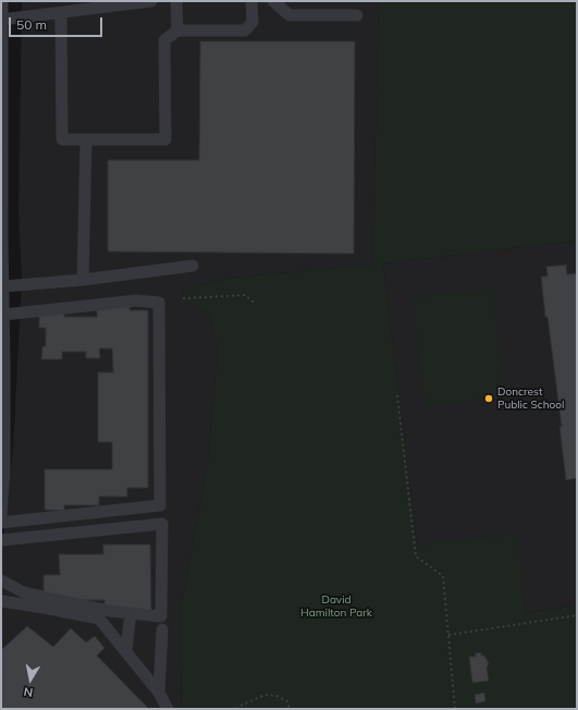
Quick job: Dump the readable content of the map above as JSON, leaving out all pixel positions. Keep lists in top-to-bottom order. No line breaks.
{"parks":["David Hamilton Park"],"places":["Doncrest Public School"],"scale_bar":"50 m","north":"bottom"}
